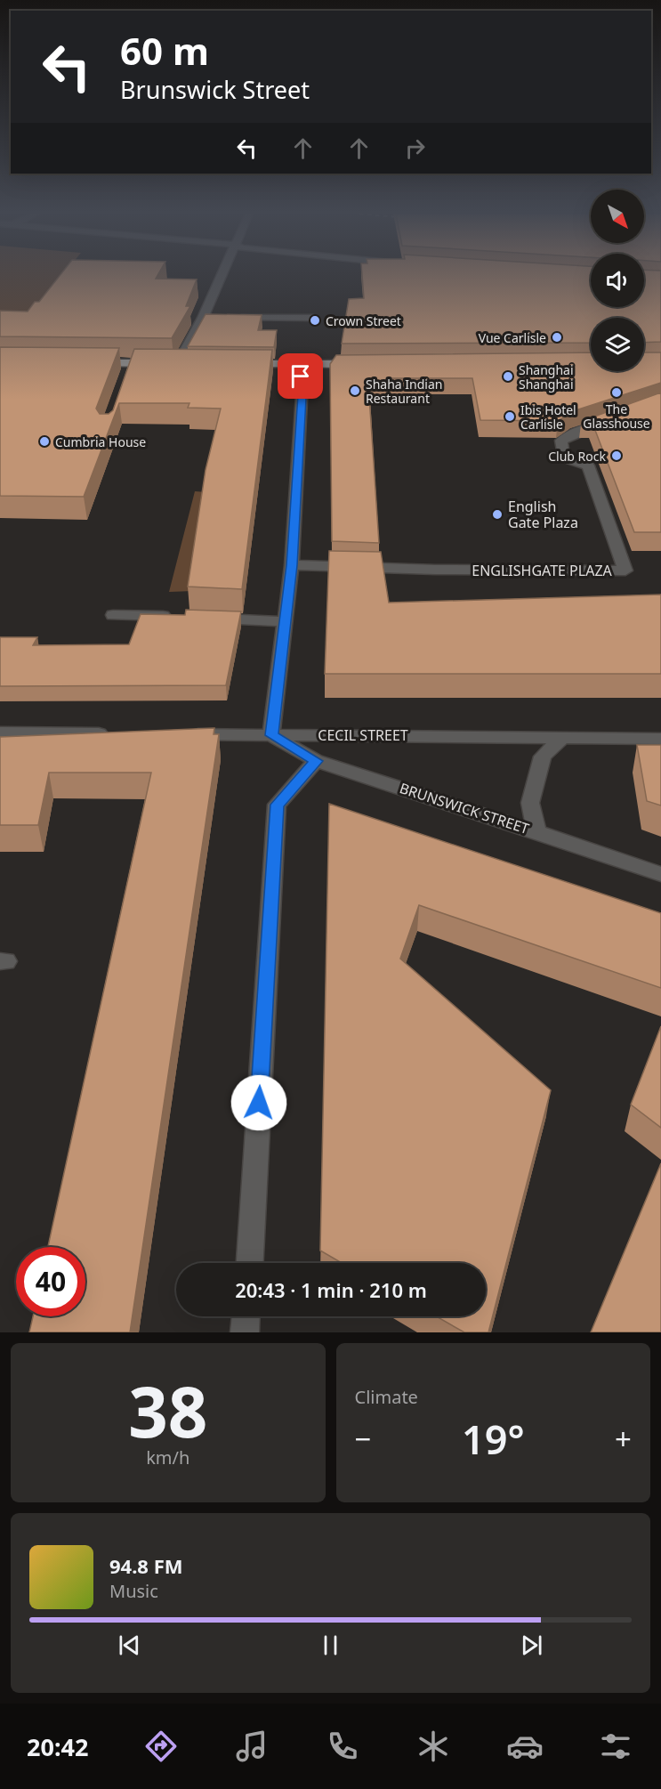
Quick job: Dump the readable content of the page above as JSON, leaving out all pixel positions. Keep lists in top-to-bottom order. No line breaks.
{"streets":{"street":["ENGLISHGATE PLAZA","CECIL STREET","BRUNSWICK STREET"]},"crossings":[["CECIL STREET","BRUNSWICK STREET"]],"places":["Crown Street","Vue Carlisle","Shanghai Shanghai","Shaha Indian Restaurant","The Glasshouse","Ibis Hotel Carlisle","Cumbria House","Club Rock","English Gate Plaza"],"north":"bottom right","page":{"turn":["60 m","Brunswick Street"],"limit":"40","trip":"20:43 · 1 min · 210 m","tile":[["38","km/h"],"Climate"],"heat":["−","19°","+"],"song":["94.8 FM","Music"],"tabs":"20:42"}}
